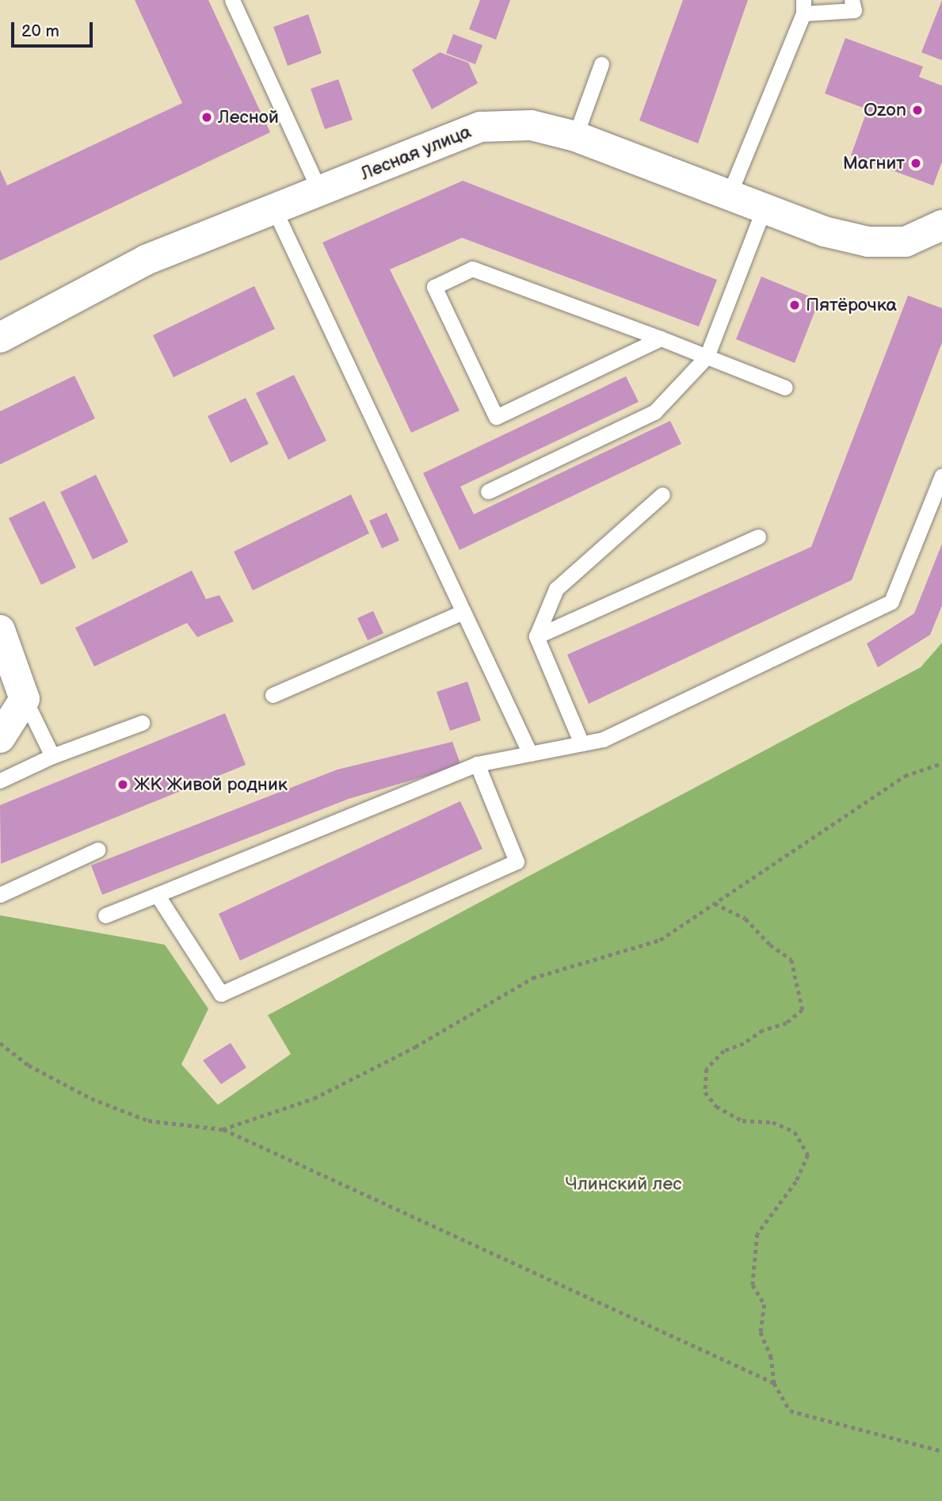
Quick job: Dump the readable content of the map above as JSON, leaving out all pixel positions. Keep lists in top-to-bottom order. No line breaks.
{"streets":{"street":["Лесная улица"]},"parks":["Члинский лес"],"places":["Ozon","Лесной","Магнит","Пятёрочка","ЖК Живой родник"],"scale_bar":"20 m"}
